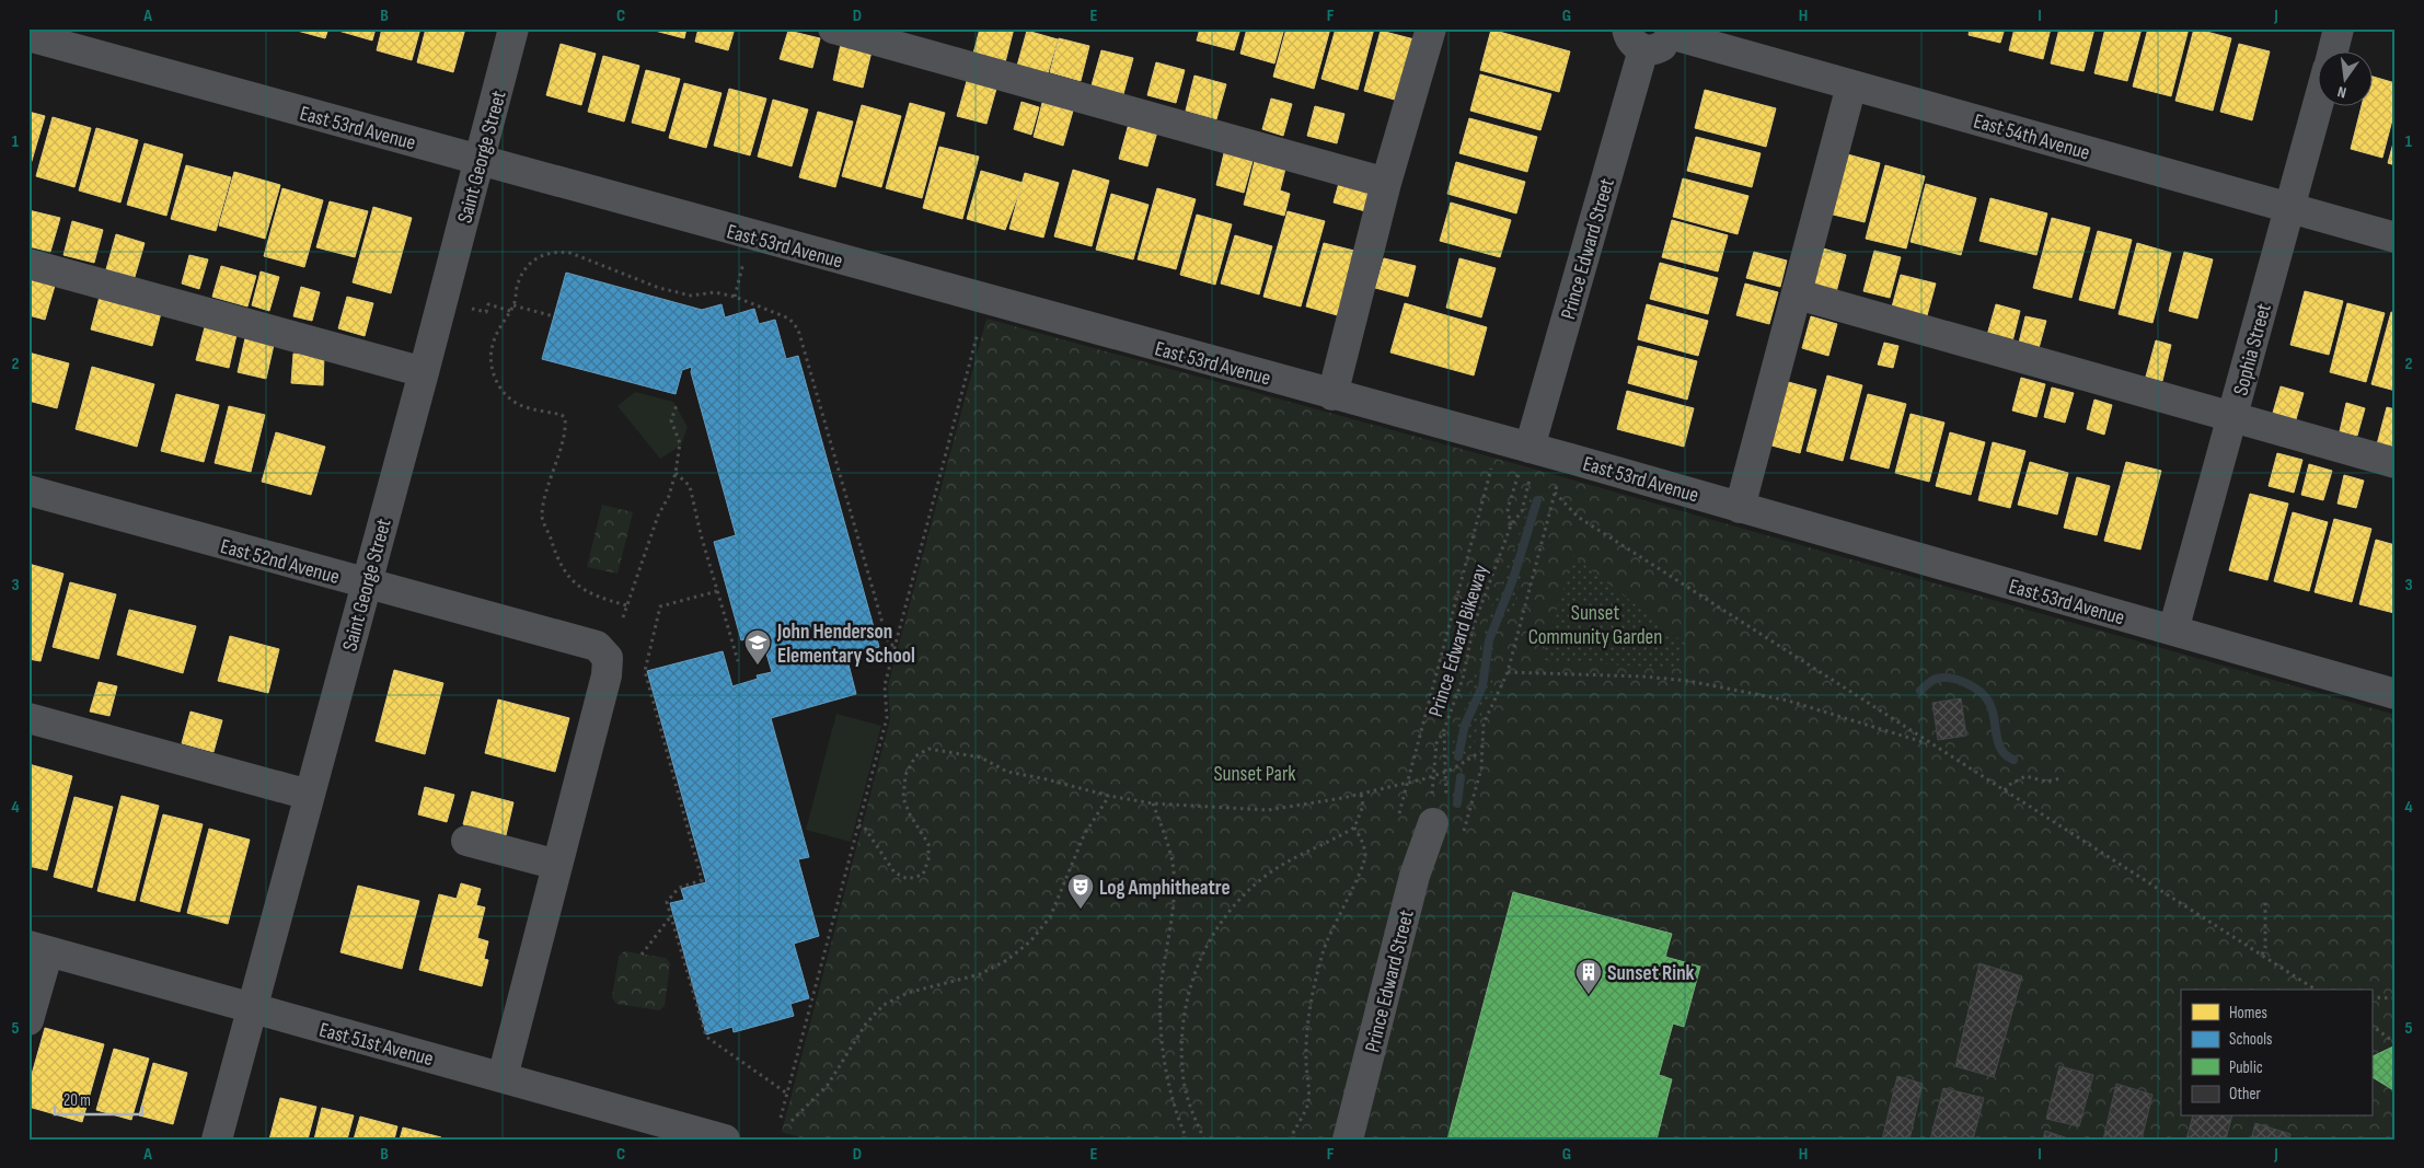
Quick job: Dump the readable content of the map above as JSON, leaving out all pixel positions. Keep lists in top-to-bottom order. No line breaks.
{"streets":{"street":["East 53rd Avenue","East 54th Avenue","Saint George Street","Prince Edward Street","Sophia Street","East 52nd Avenue","East 51st Avenue"],"path":["Prince Edward Bikeway"]},"crossings":[["East 53rd Avenue","Saint George Street"],["East 53rd Avenue","Prince Edward Street"],["East 53rd Avenue","Sophia Street"],["East 53rd Avenue","Prince Edward Bikeway"],["East 54th Avenue","Sophia Street"],["Saint George Street","East 52nd Avenue"],["Saint George Street","East 51st Avenue"],["Prince Edward Street","Prince Edward Bikeway"]],"parks":["Sunset Community Garden","Sunset Park"],"places":{"school or university":["John Henderson Elementary School"],"theatre":["Log Amphitheatre"],"building":["Sunset Rink"]},"legend":["Homes","Schools","Public","Other"],"scale_bar":"20 m","north":"bottom","grid":{"columns":["A","B","C","D","E","F","G","H","I","J"],"rows":["1","2","3","4","5"]}}
